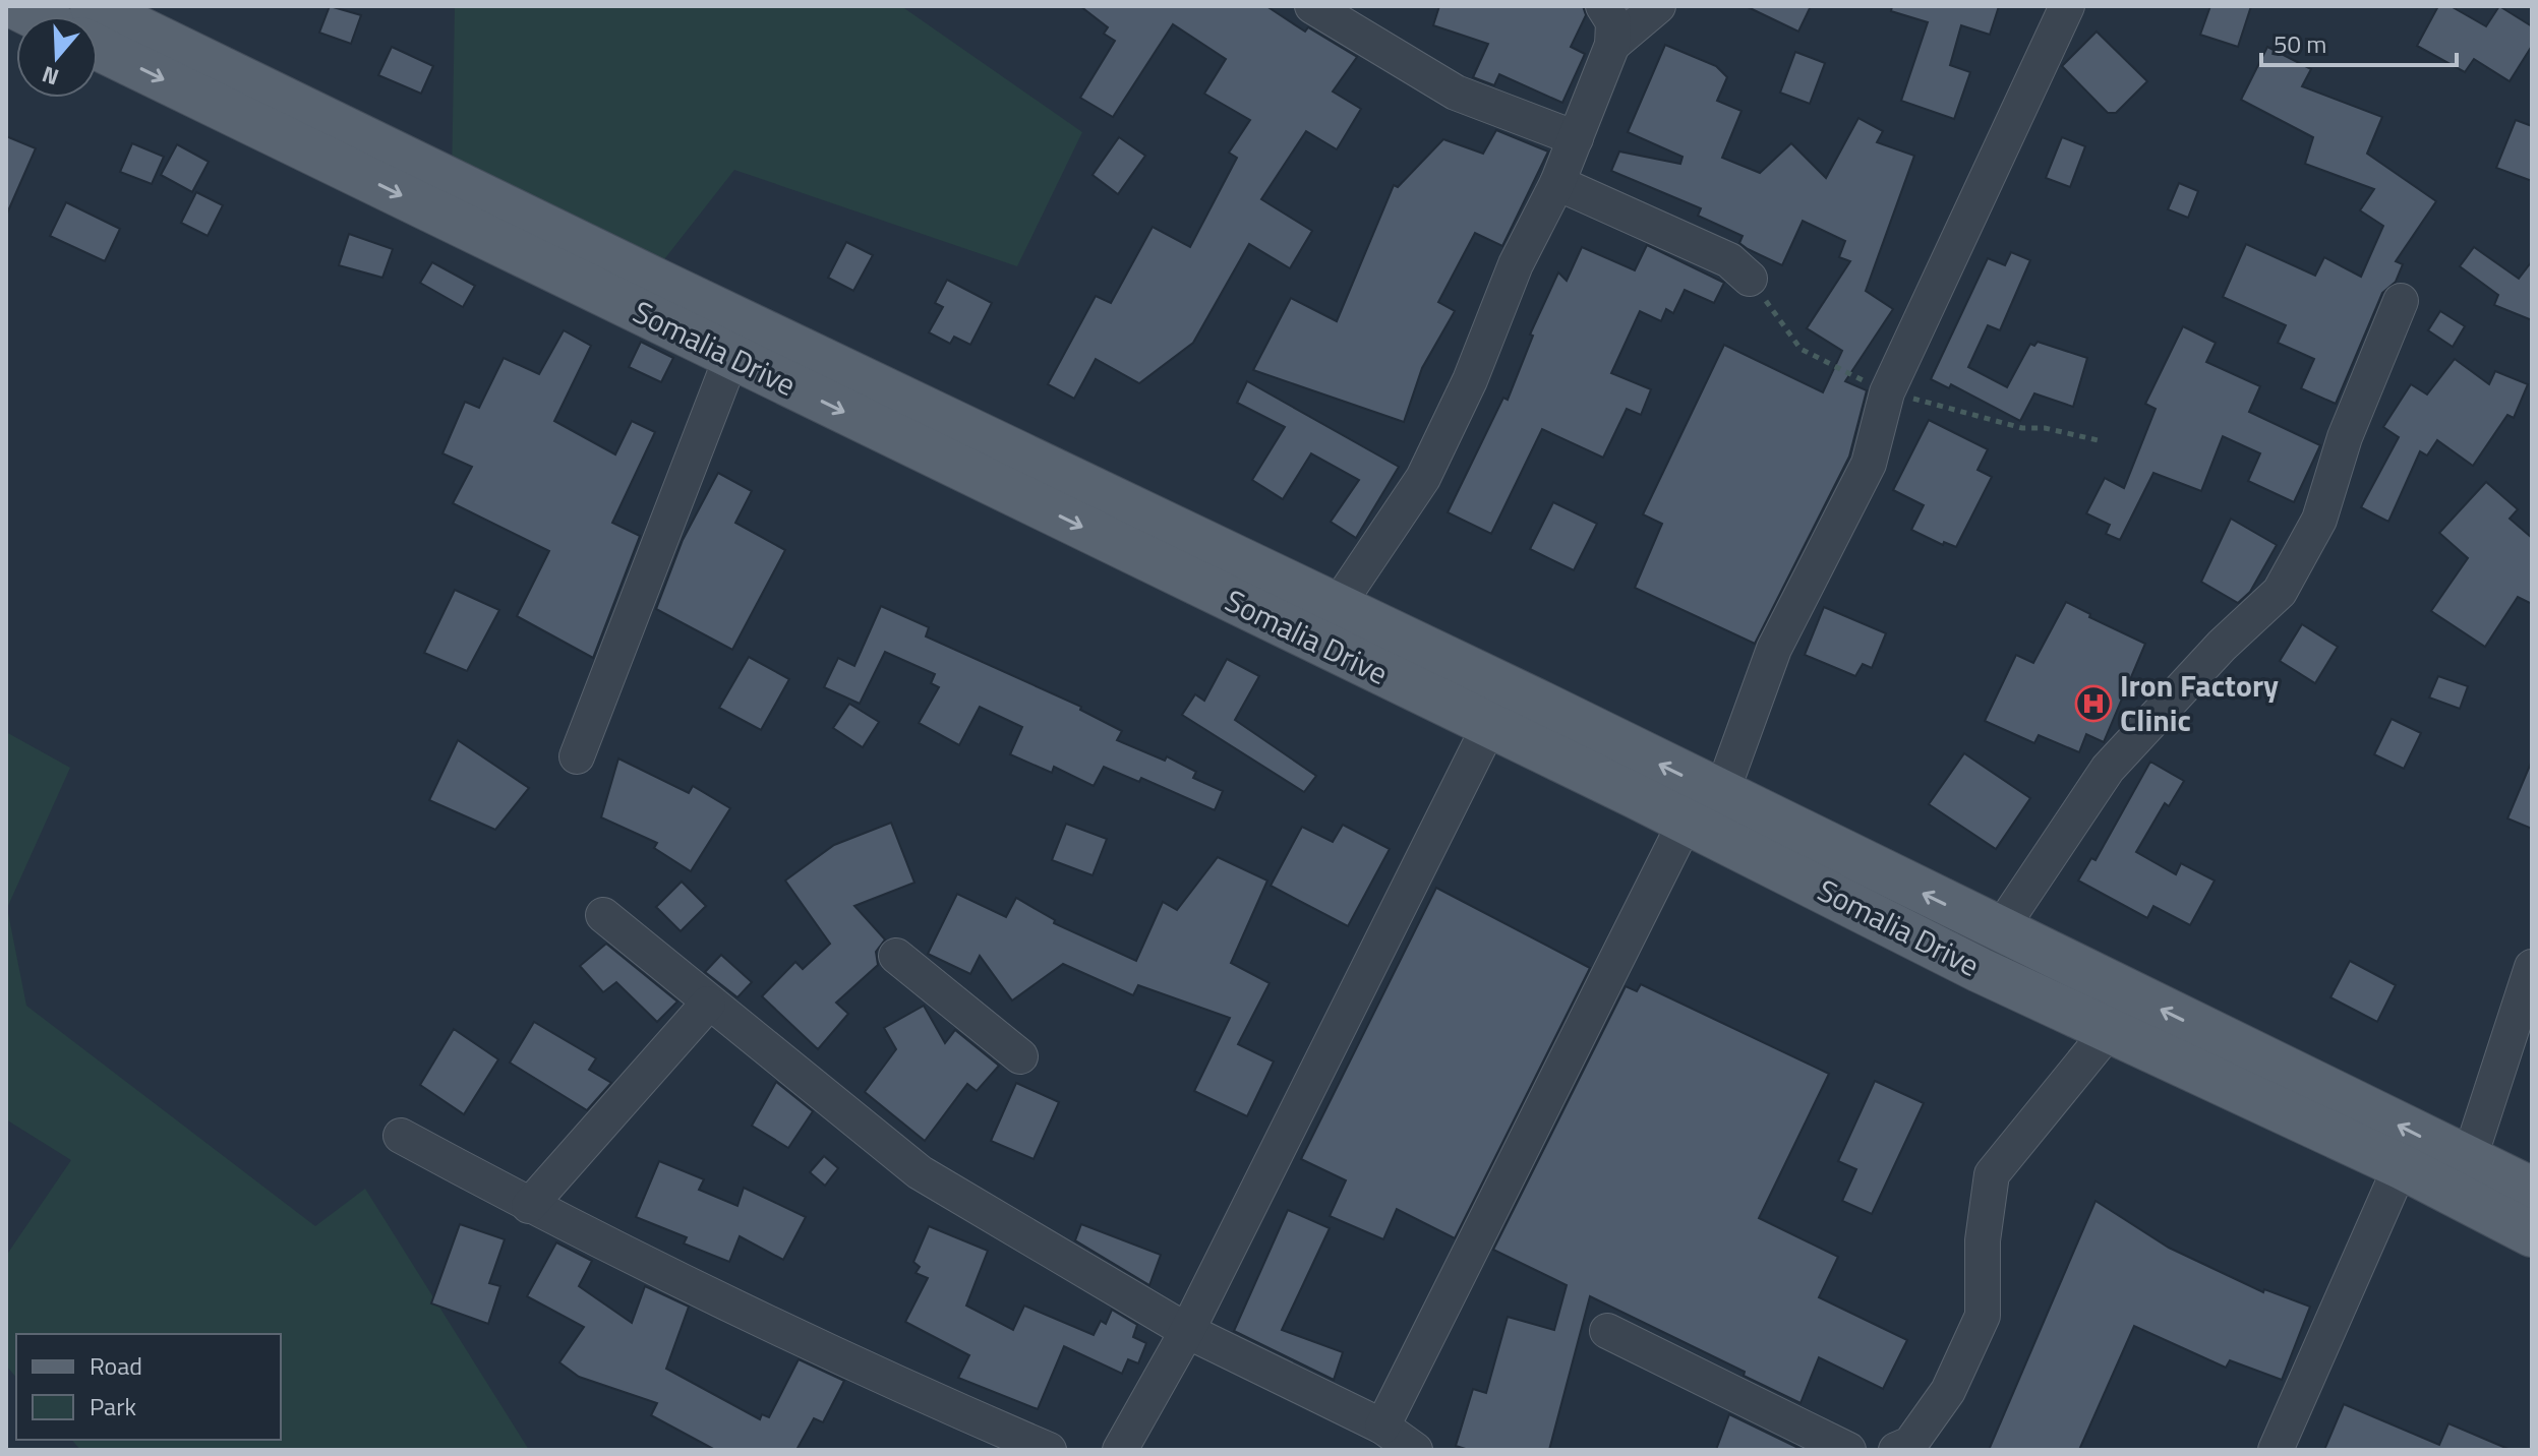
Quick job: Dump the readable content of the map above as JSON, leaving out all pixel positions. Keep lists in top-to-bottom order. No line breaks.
{"streets":{"main road":["Somalia Drive"]},"places":{"hospital":["Iron Factory Clinic"]},"legend":["Road","Park"],"scale_bar":"50 m","north":"bottom"}
